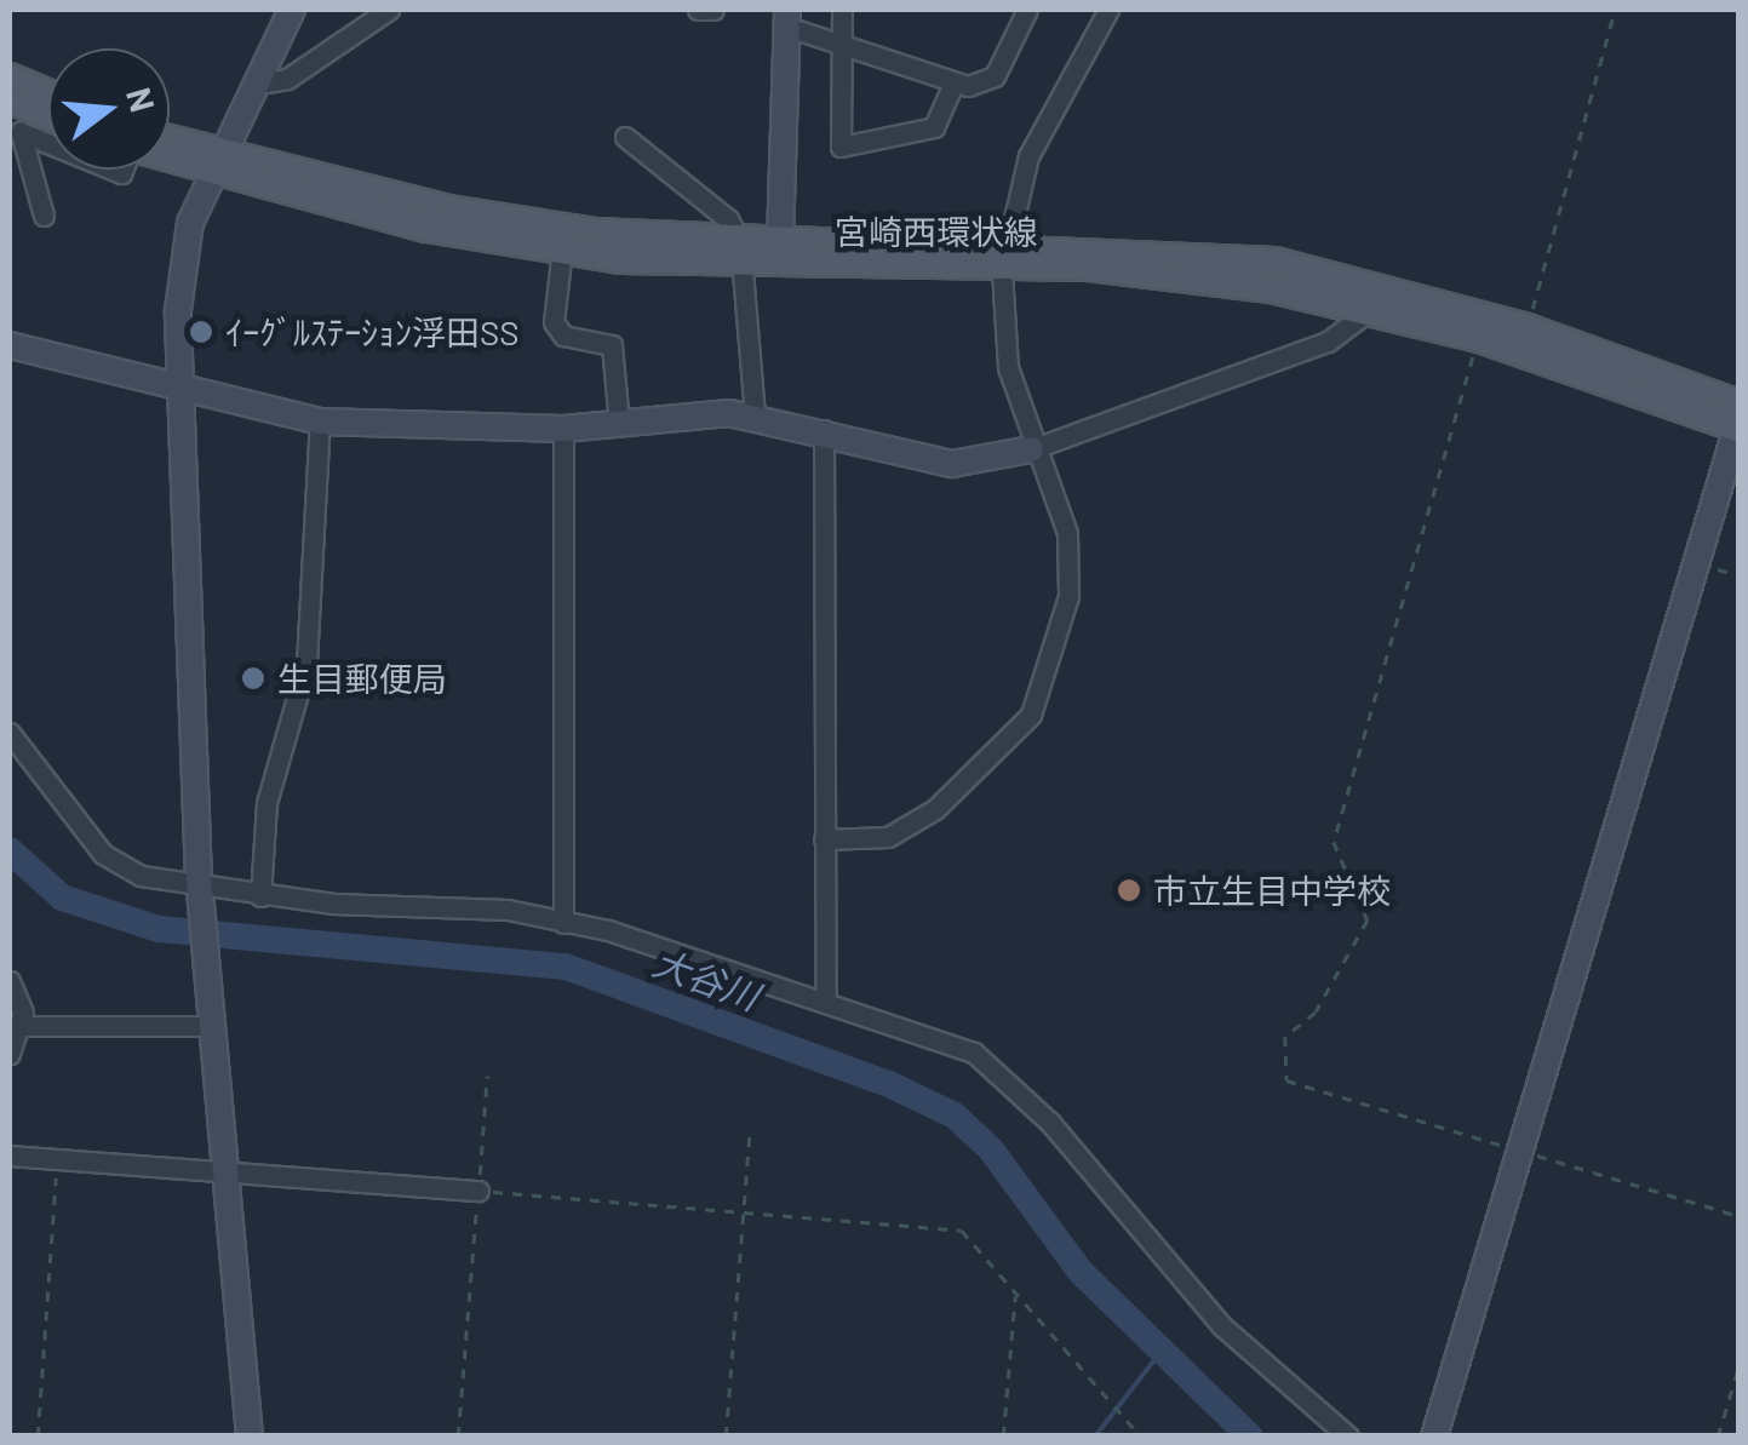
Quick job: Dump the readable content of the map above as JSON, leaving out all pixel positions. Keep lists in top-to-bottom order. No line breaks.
{"streets":{"main road":["宮崎西環状線"]},"water":["大谷川"],"places":["ｲｰｸﾞﾙｽﾃｰｼｮﾝ浮田SS","生目郵便局","市立生目中学校"],"north":"right"}
